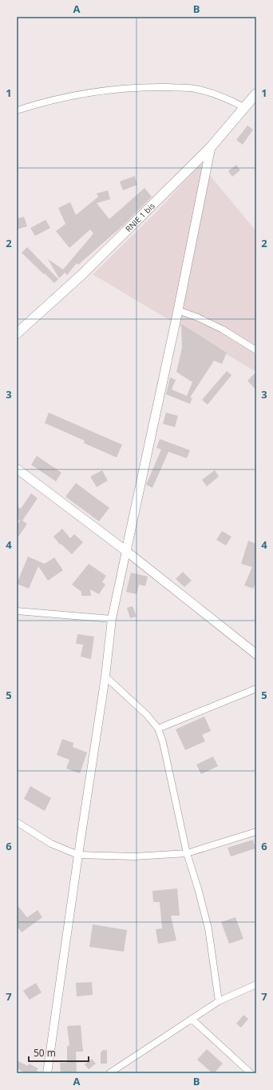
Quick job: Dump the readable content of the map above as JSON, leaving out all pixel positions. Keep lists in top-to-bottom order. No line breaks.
{"streets":{"main road":["RNIE 1 bis"]},"scale_bar":"50 m","grid":{"columns":["A","B"],"rows":["1","2","3","4","5","6","7"]}}
